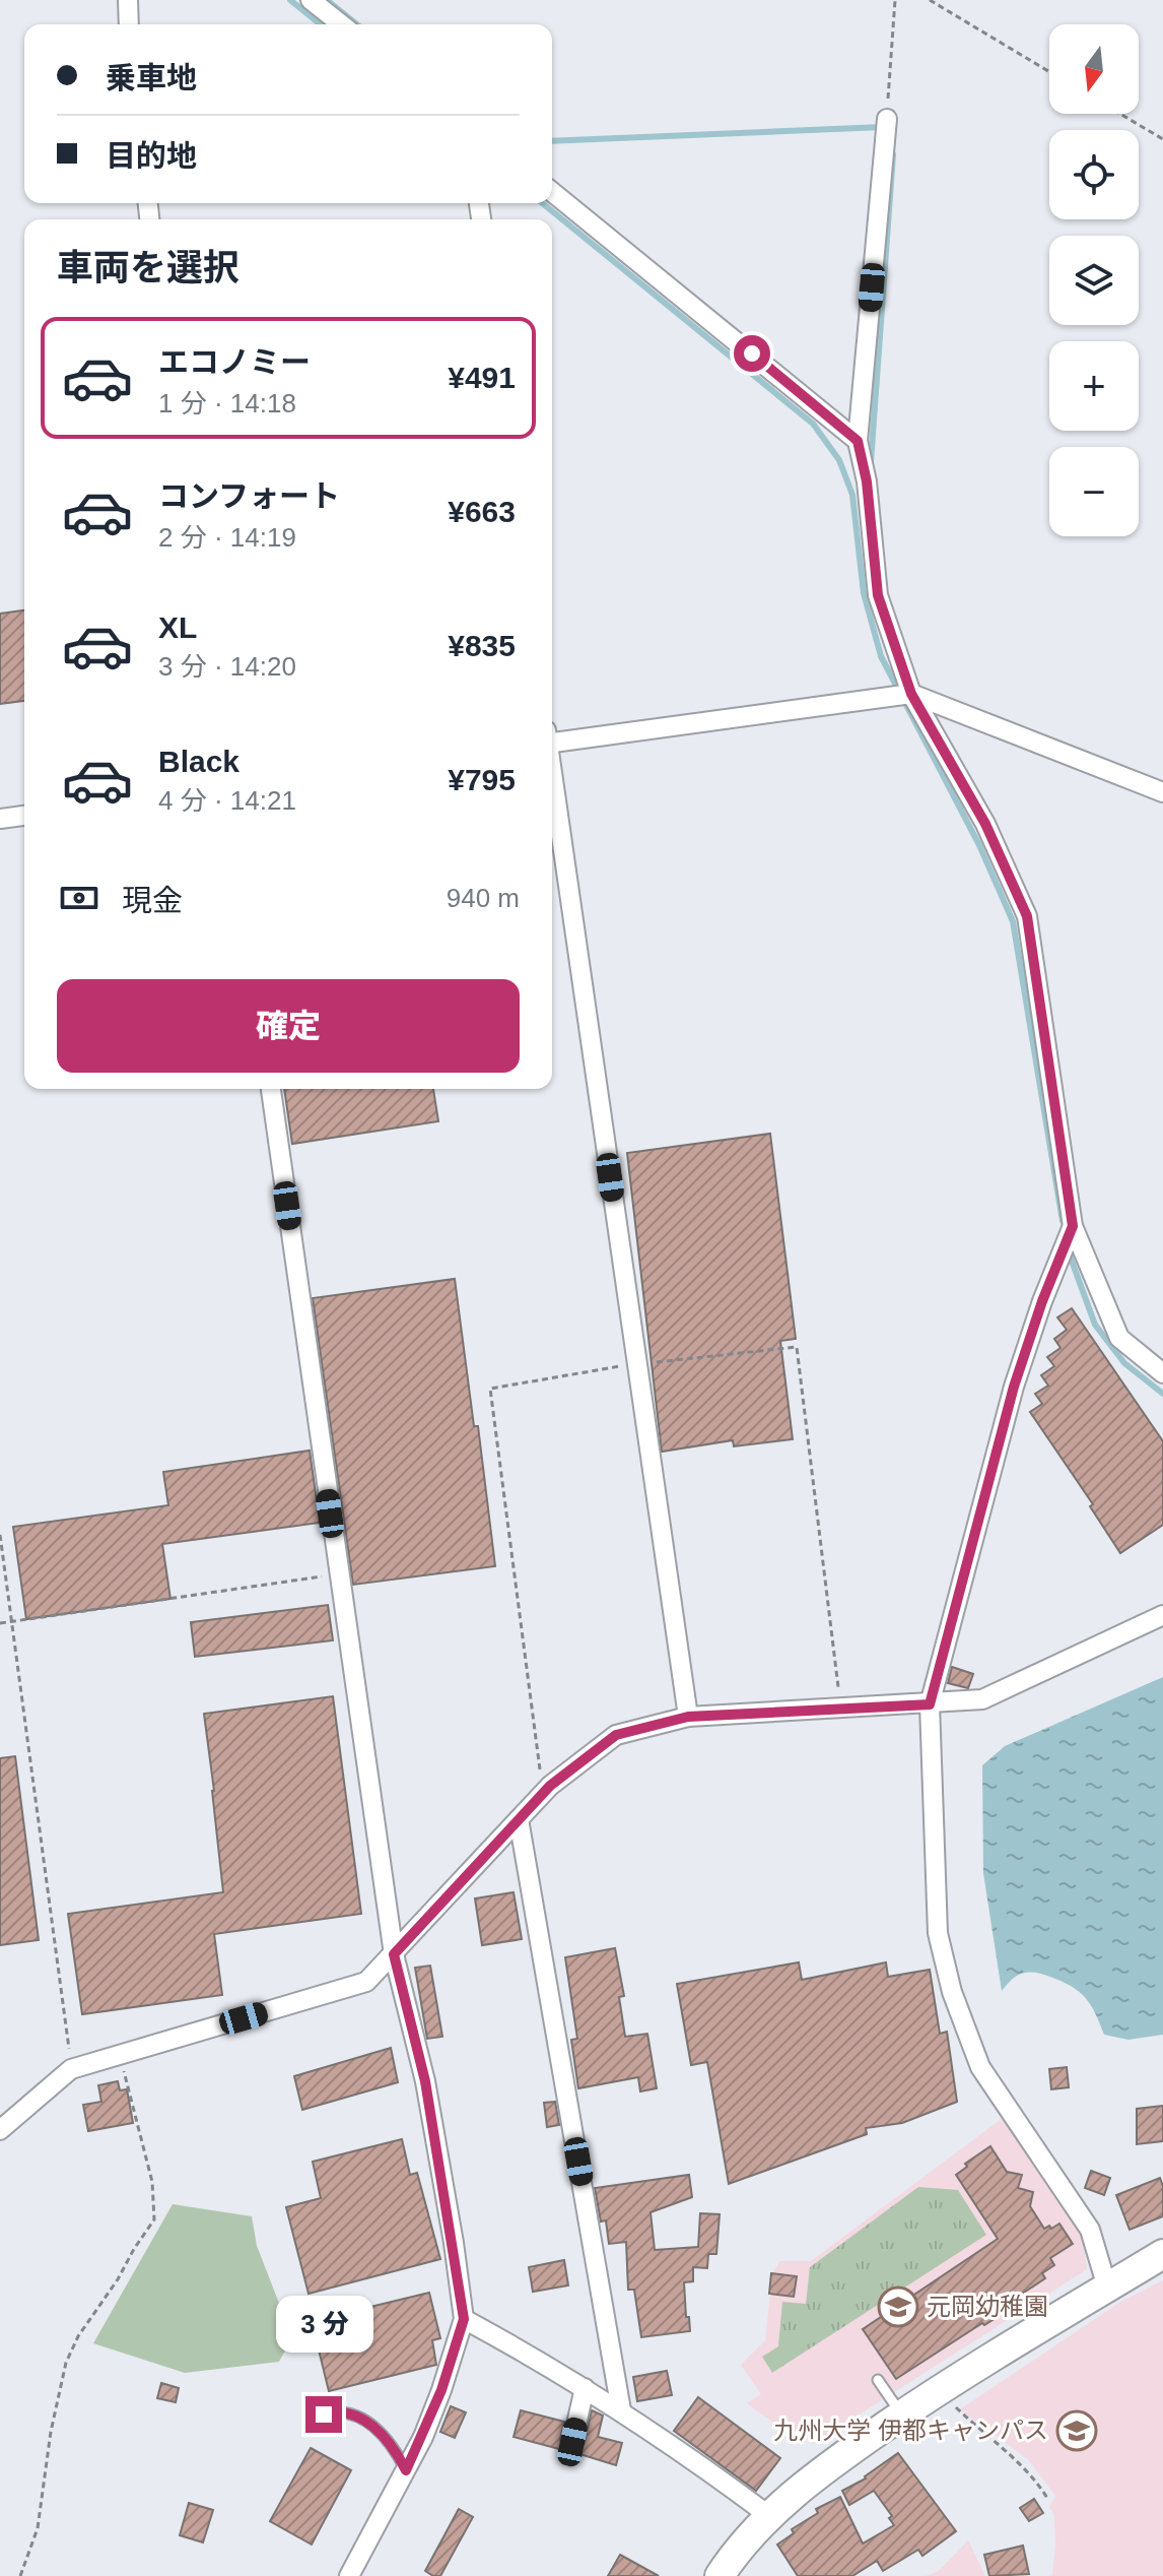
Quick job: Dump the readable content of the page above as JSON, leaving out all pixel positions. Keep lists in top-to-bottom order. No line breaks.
{"places":{"school or university":["元岡幼稚園","九州大学 伊都キャンパス"]},"north":"bottom","page":{"map_buttons":["+","−"],"banner":["乗車地","目的地"],"heading":"車両を選択","list":[{"name":"エコノミー","note":"1 分 · 14:18","value":"¥491"},{"name":"コンフォート","note":"2 分 · 14:19","value":"¥663"},{"name":"XL","note":"3 分 · 14:20","value":"¥835"},{"name":"Black","note":"4 分 · 14:21","value":"¥795"}],"pay":["現金","940 m"],"buttons":"確定","bubble":"3 分"}}
